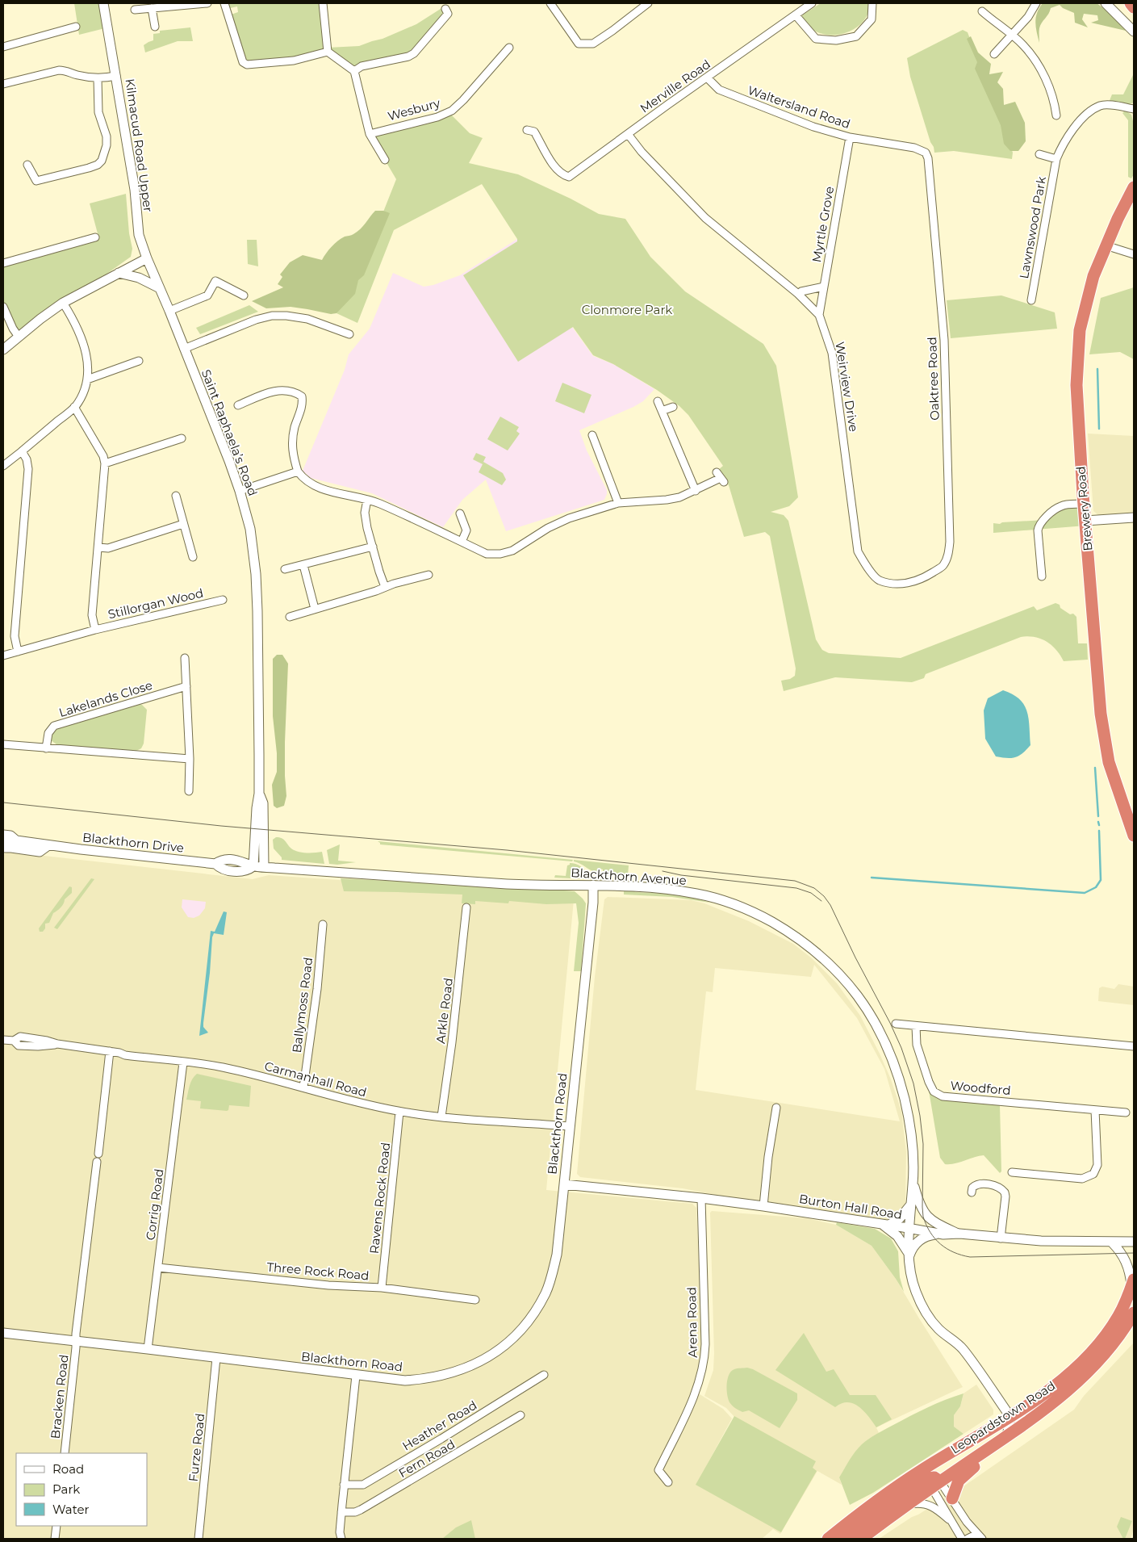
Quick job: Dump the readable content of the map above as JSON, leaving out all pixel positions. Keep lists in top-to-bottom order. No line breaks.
{"streets":{"highway":["Brewery Road","Leopardstown Road"],"street":["Merville Road","Waltersland Road","Wesbury","Kilmacud Road Upper","Myrtle Grove","Lawnswood Park","Oaktree Road","Weirview Drive","Saint Raphaela’s Road","Stillorgan Wood","Lakelands Close","Blackthorn Drive","Blackthorn Avenue","Ballymoss Road","Arkle Road","Carmanhall Road","Woodford","Blackthorn Road","Ravens Rock Road","Corrig Road","Burton Hall Road","Three Rock Road","Arena Road","Bracken Road","Heather Road","Furze Road","Fern Road"]},"crossings":[["Merville Road","Waltersland Road"],["Merville Road","Weirview Drive"],["Waltersland Road","Myrtle Grove"],["Waltersland Road","Oaktree Road"],["Kilmacud Road Upper","Saint Raphaela’s Road"],["Myrtle Grove","Weirview Drive"],["Oaktree Road","Weirview Drive"],["Saint Raphaela’s Road","Blackthorn Drive"],["Saint Raphaela’s Road","Blackthorn Avenue"],["Blackthorn Drive","Blackthorn Avenue"],["Blackthorn Avenue","Blackthorn Road"],["Blackthorn Avenue","Burton Hall Road"],["Ballymoss Road","Carmanhall Road"],["Arkle Road","Carmanhall Road"],["Carmanhall Road","Blackthorn Road"],["Carmanhall Road","Ravens Rock Road"],["Carmanhall Road","Corrig Road"],["Blackthorn Road","Corrig Road"],["Blackthorn Road","Burton Hall Road"],["Blackthorn Road","Bracken Road"],["Blackthorn Road","Furze Road"],["Ravens Rock Road","Three Rock Road"],["Corrig Road","Three Rock Road"],["Burton Hall Road","Arena Road"]],"parks":["Clonmore Park"],"legend":["Road","Park","Water"]}
